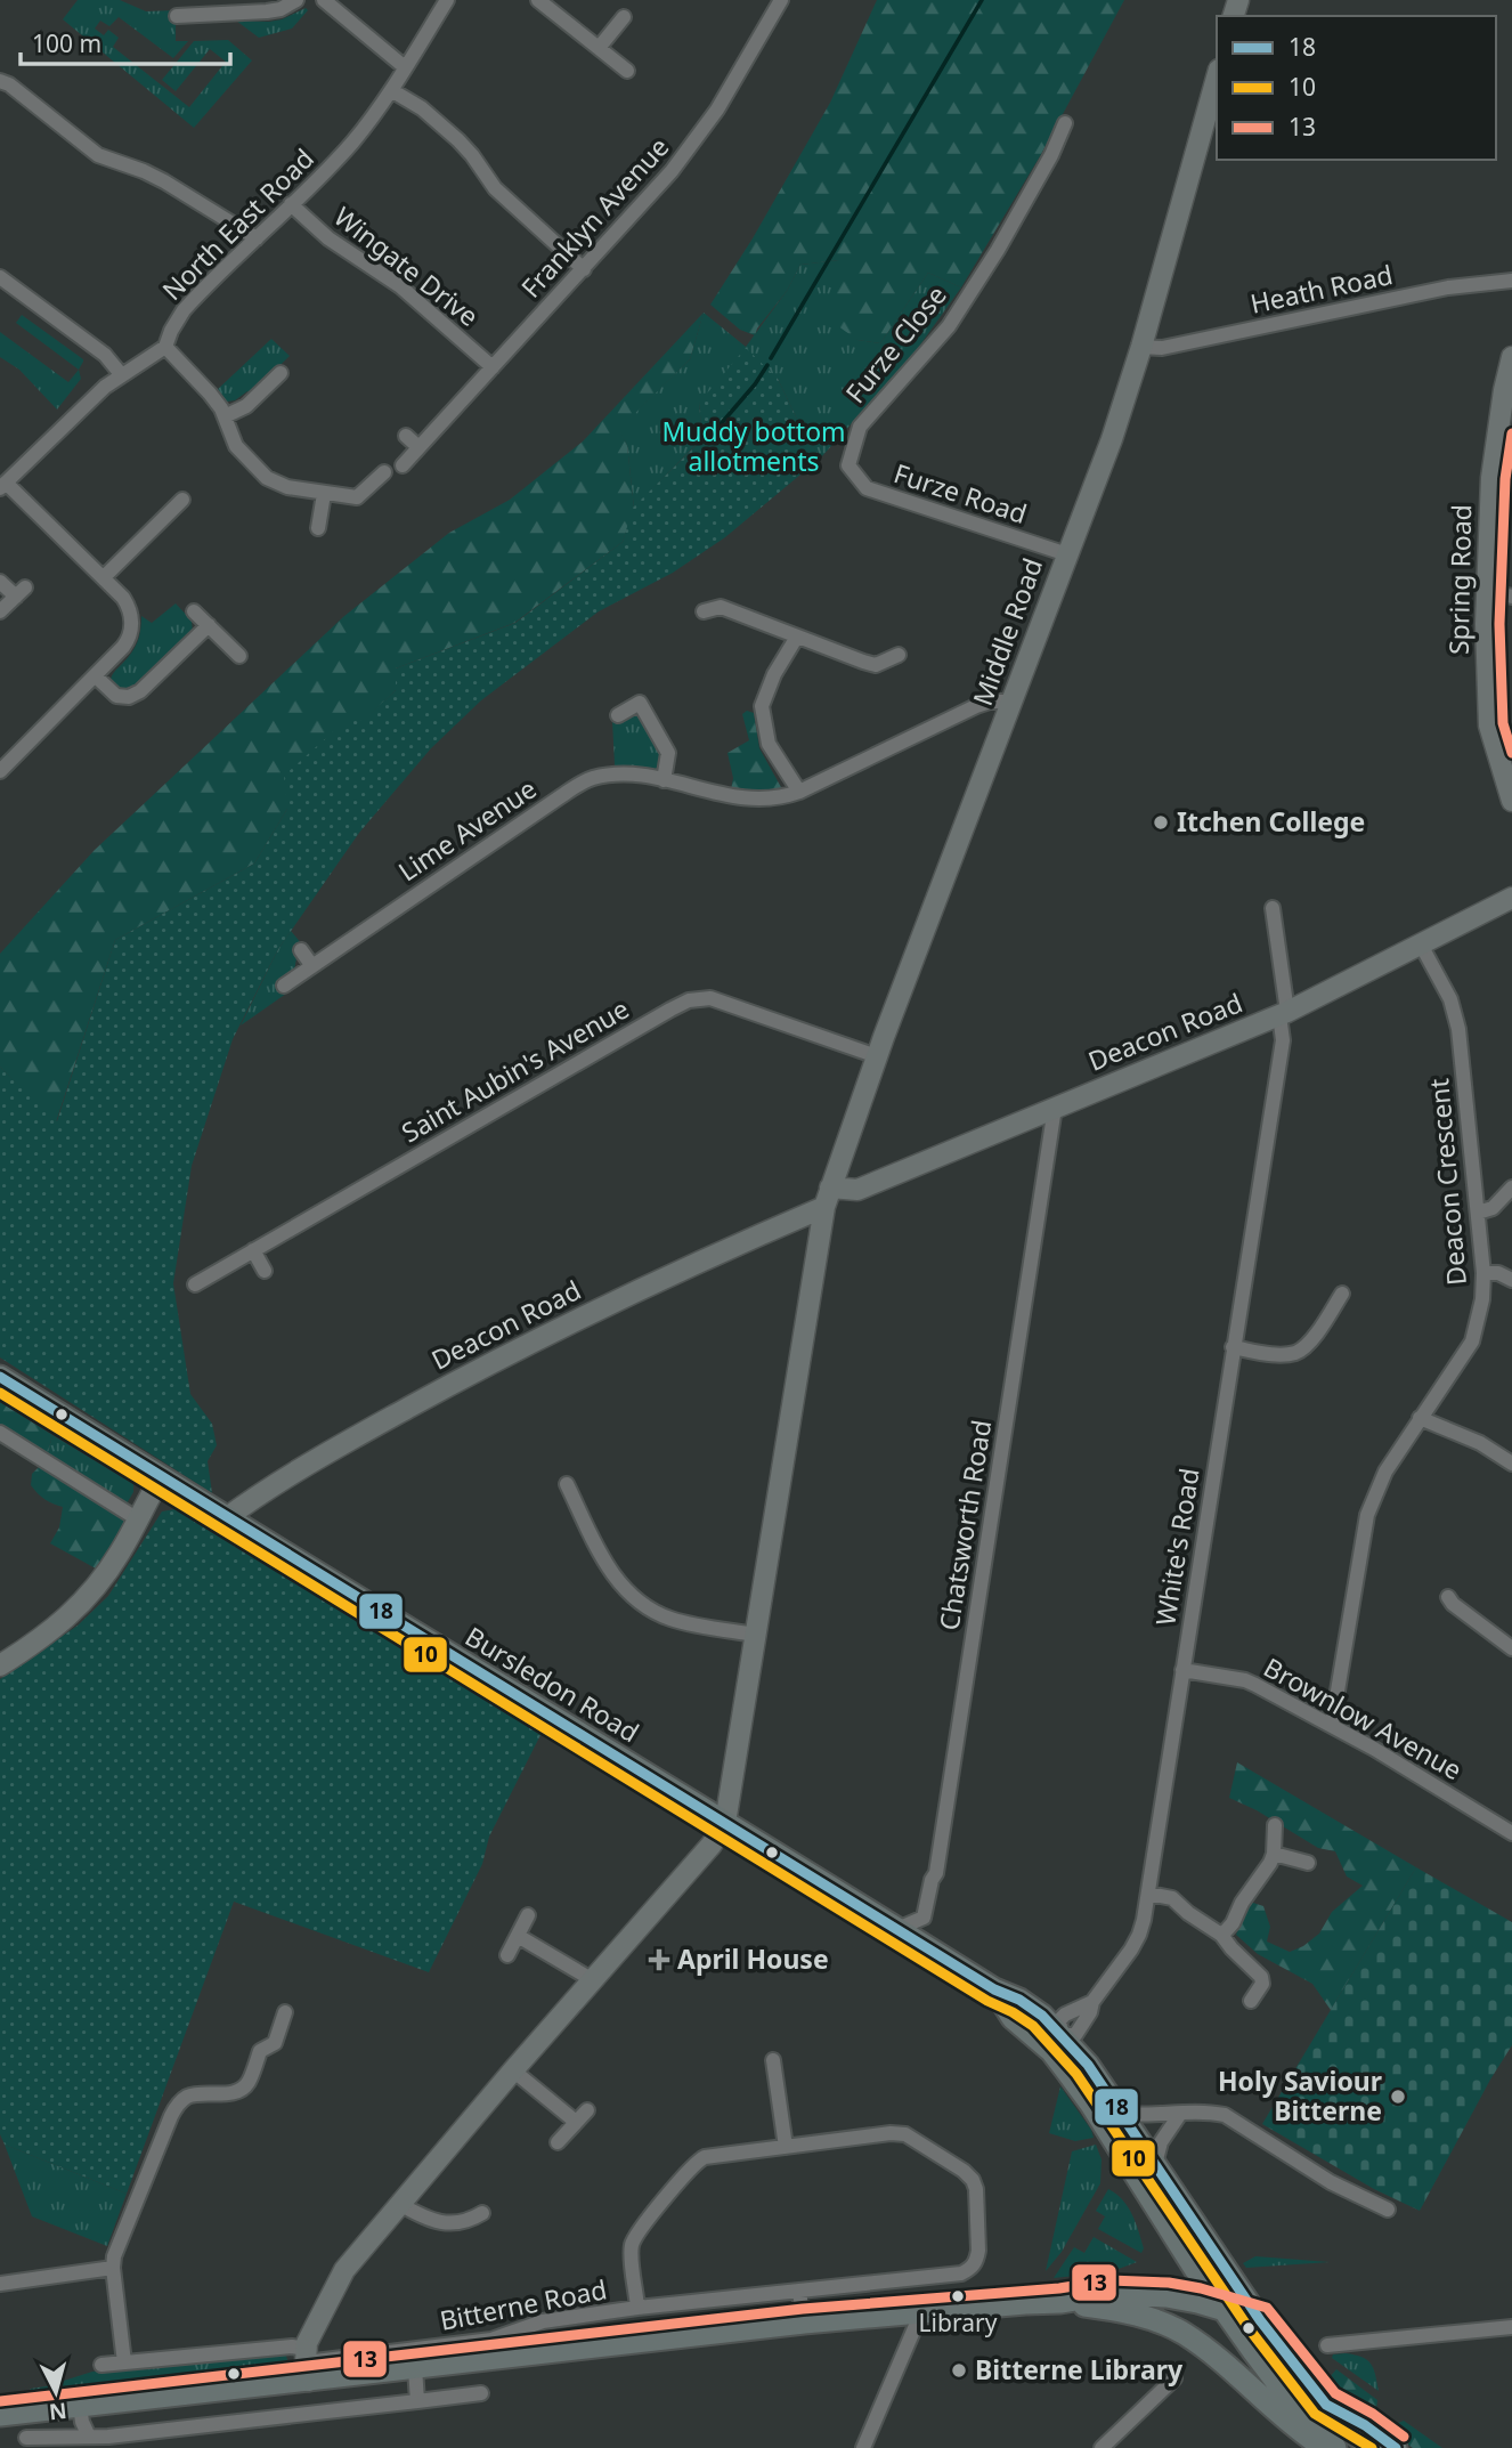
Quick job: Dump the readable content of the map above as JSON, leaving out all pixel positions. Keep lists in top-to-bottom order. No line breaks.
{"streets":{"main road":["Bursledon Road"],"street":["Franklyn Avenue","North East Road","Wingate Drive","Heath Road","Furze Close","Furze Road","Spring Road","Middle Road","Lime Avenue","Deacon Road","Saint Aubin's Avenue","Deacon Crescent","Chatsworth Road","White's Road","Brownlow Avenue","Bitterne Road"]},"crossings":[["Franklyn Avenue","Wingate Drive"],["North East Road","Wingate Drive"],["Heath Road","Middle Road"],["Furze Close","Furze Road"],["Furze Road","Middle Road"],["Middle Road","Lime Avenue"],["Middle Road","Deacon Road"],["Middle Road","Saint Aubin's Avenue"],["Middle Road","Bursledon Road"],["Deacon Road","Deacon Crescent"],["Deacon Road","Chatsworth Road"],["Deacon Road","White's Road"],["Deacon Road","Bursledon Road"],["Deacon Crescent","Brownlow Avenue"],["Chatsworth Road","Bursledon Road"],["White's Road","Bursledon Road"],["White's Road","Brownlow Avenue"]],"parks":["Muddy bottom allotments"],"places":{"other":["Itchen College","Holy Saviour Bitterne","Library","Bitterne Library"],"health":["April House"]},"lines":["transit line 13","transit line 18","transit line 10"],"legend":["18","10","13"],"scale_bar":"100 m","north":"bottom"}
